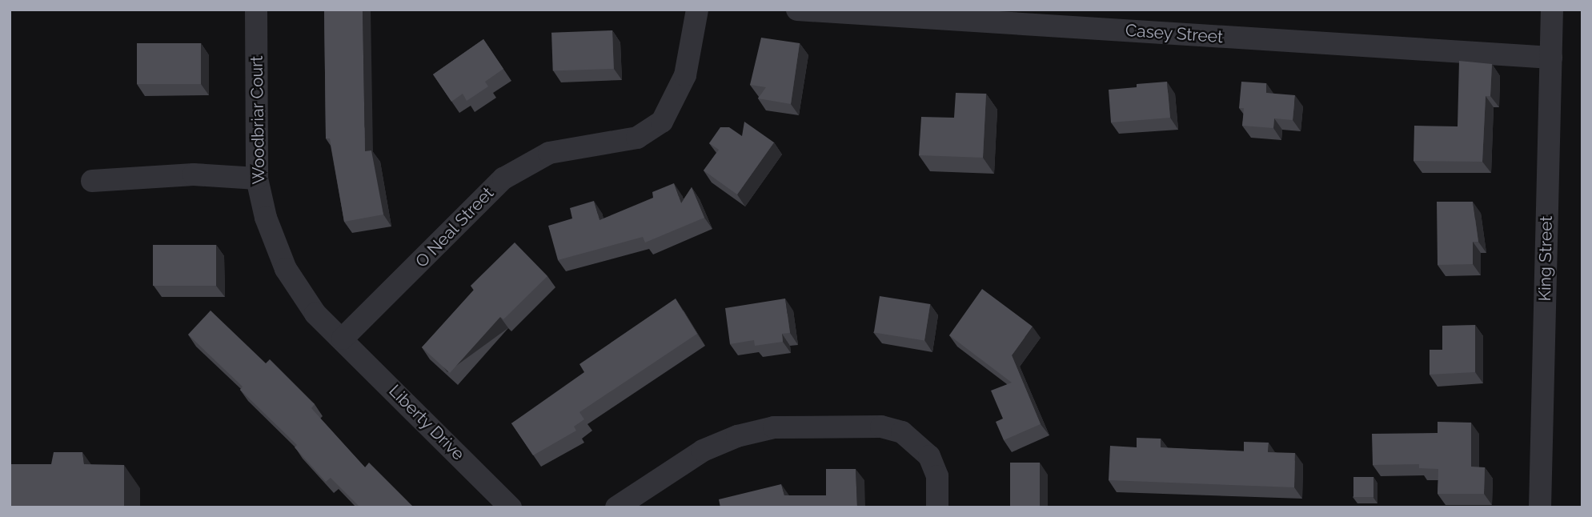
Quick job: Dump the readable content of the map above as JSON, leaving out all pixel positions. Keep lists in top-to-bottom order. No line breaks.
{"streets":{"street":["Casey Street","Woodbriar Court","O Neal Street","King Street","Liberty Drive"]},"crossings":[["Casey Street","King Street"],["Woodbriar Court","O Neal Street"],["Woodbriar Court","Liberty Drive"],["O Neal Street","Liberty Drive"]]}
